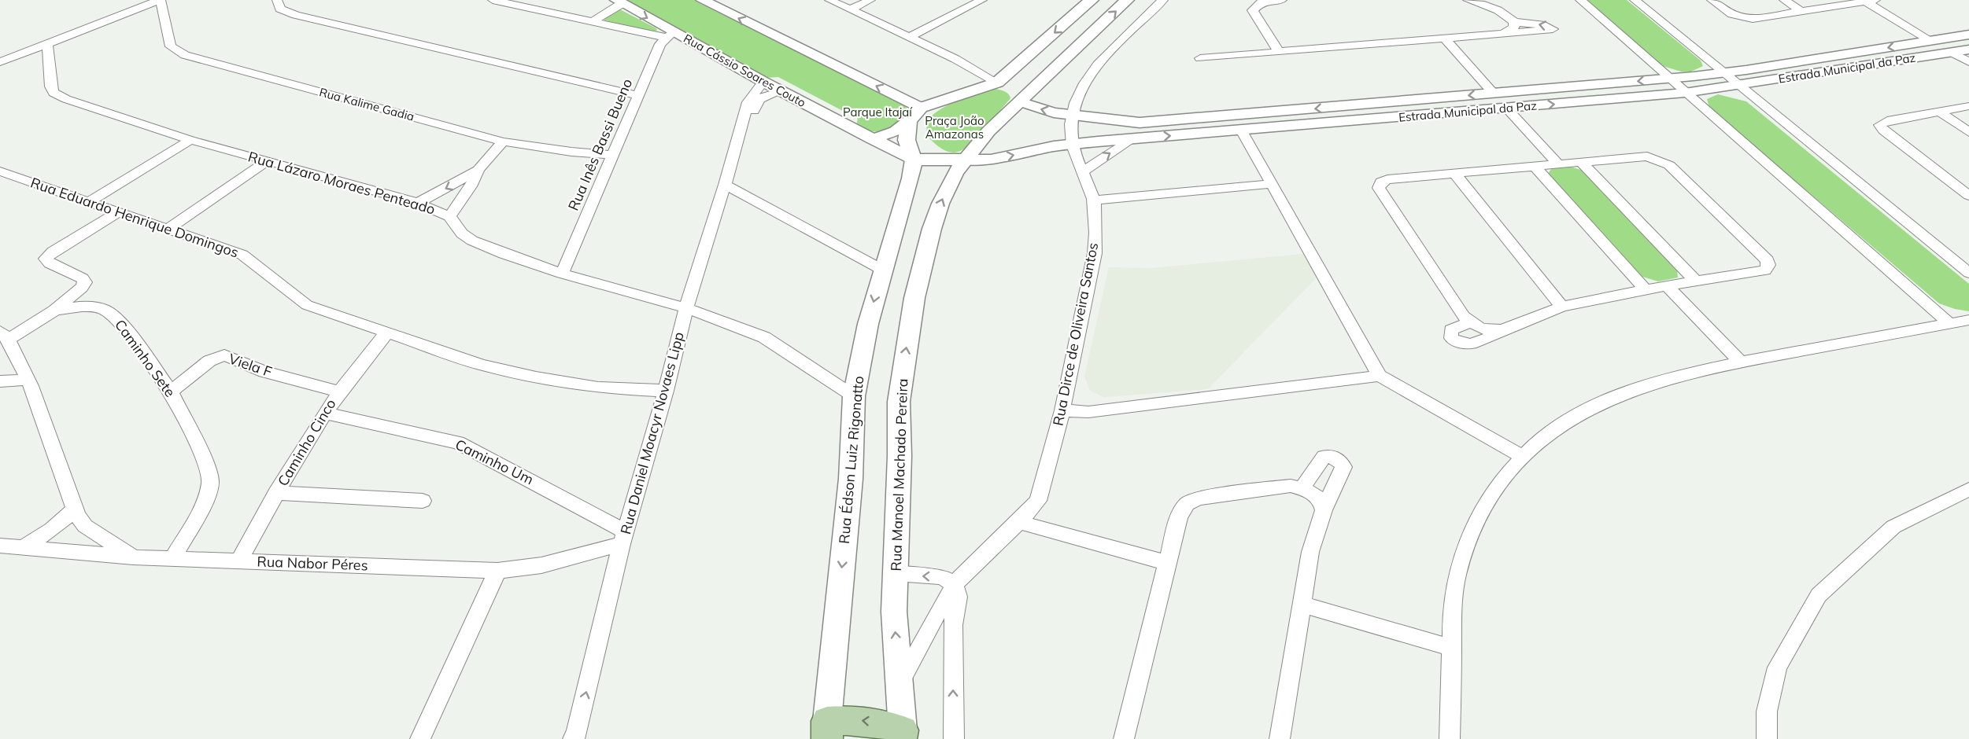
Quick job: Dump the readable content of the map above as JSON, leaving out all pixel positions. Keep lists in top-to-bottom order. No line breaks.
{"streets":{"main road":["Rua Édson Luiz Rigonatto","Rua Manoel Machado Pereira"],"street":["Estrada Municipal da Paz","Rua Cássio Soares Couto","Rua Kalime Gadia","Rua Inês Bassi Bueno","Rua Lázaro Moraes Penteado","Rua Eduardo Henrique Domingos","Rua Dirce de Oliveira Santos","Caminho Sete","Viela F","Rua Daniel Moacyr Novaes Lipp","Caminho Cinco","Caminho Um","Rua Nabor Péres"]},"crossings":[["Estrada Municipal da Paz","Rua Dirce de Oliveira Santos"],["Estrada Municipal da Paz","Rua Manoel Machado Pereira"],["Rua Cássio Soares Couto","Rua Inês Bassi Bueno"],["Rua Cássio Soares Couto","Rua Daniel Moacyr Novaes Lipp"],["Rua Cássio Soares Couto","Rua Édson Luiz Rigonatto"],["Rua Kalime Gadia","Rua Inês Bassi Bueno"],["Rua Inês Bassi Bueno","Rua Lázaro Moraes Penteado"],["Rua Lázaro Moraes Penteado","Rua Daniel Moacyr Novaes Lipp"],["Rua Lázaro Moraes Penteado","Rua Édson Luiz Rigonatto"],["Rua Eduardo Henrique Domingos","Rua Daniel Moacyr Novaes Lipp"],["Rua Eduardo Henrique Domingos","Caminho Cinco"],["Caminho Sete","Viela F"],["Caminho Sete","Rua Nabor Péres"],["Viela F","Caminho Cinco"],["Rua Daniel Moacyr Novaes Lipp","Caminho Um"],["Rua Daniel Moacyr Novaes Lipp","Rua Nabor Péres"],["Caminho Cinco","Caminho Um"],["Caminho Cinco","Rua Nabor Péres"],["Caminho Um","Rua Nabor Péres"]],"one_way":["Rua Édson Luiz Rigonatto","Rua Manoel Machado Pereira"],"parks":["Parque Itajaí","Praça João Amazonas"]}
